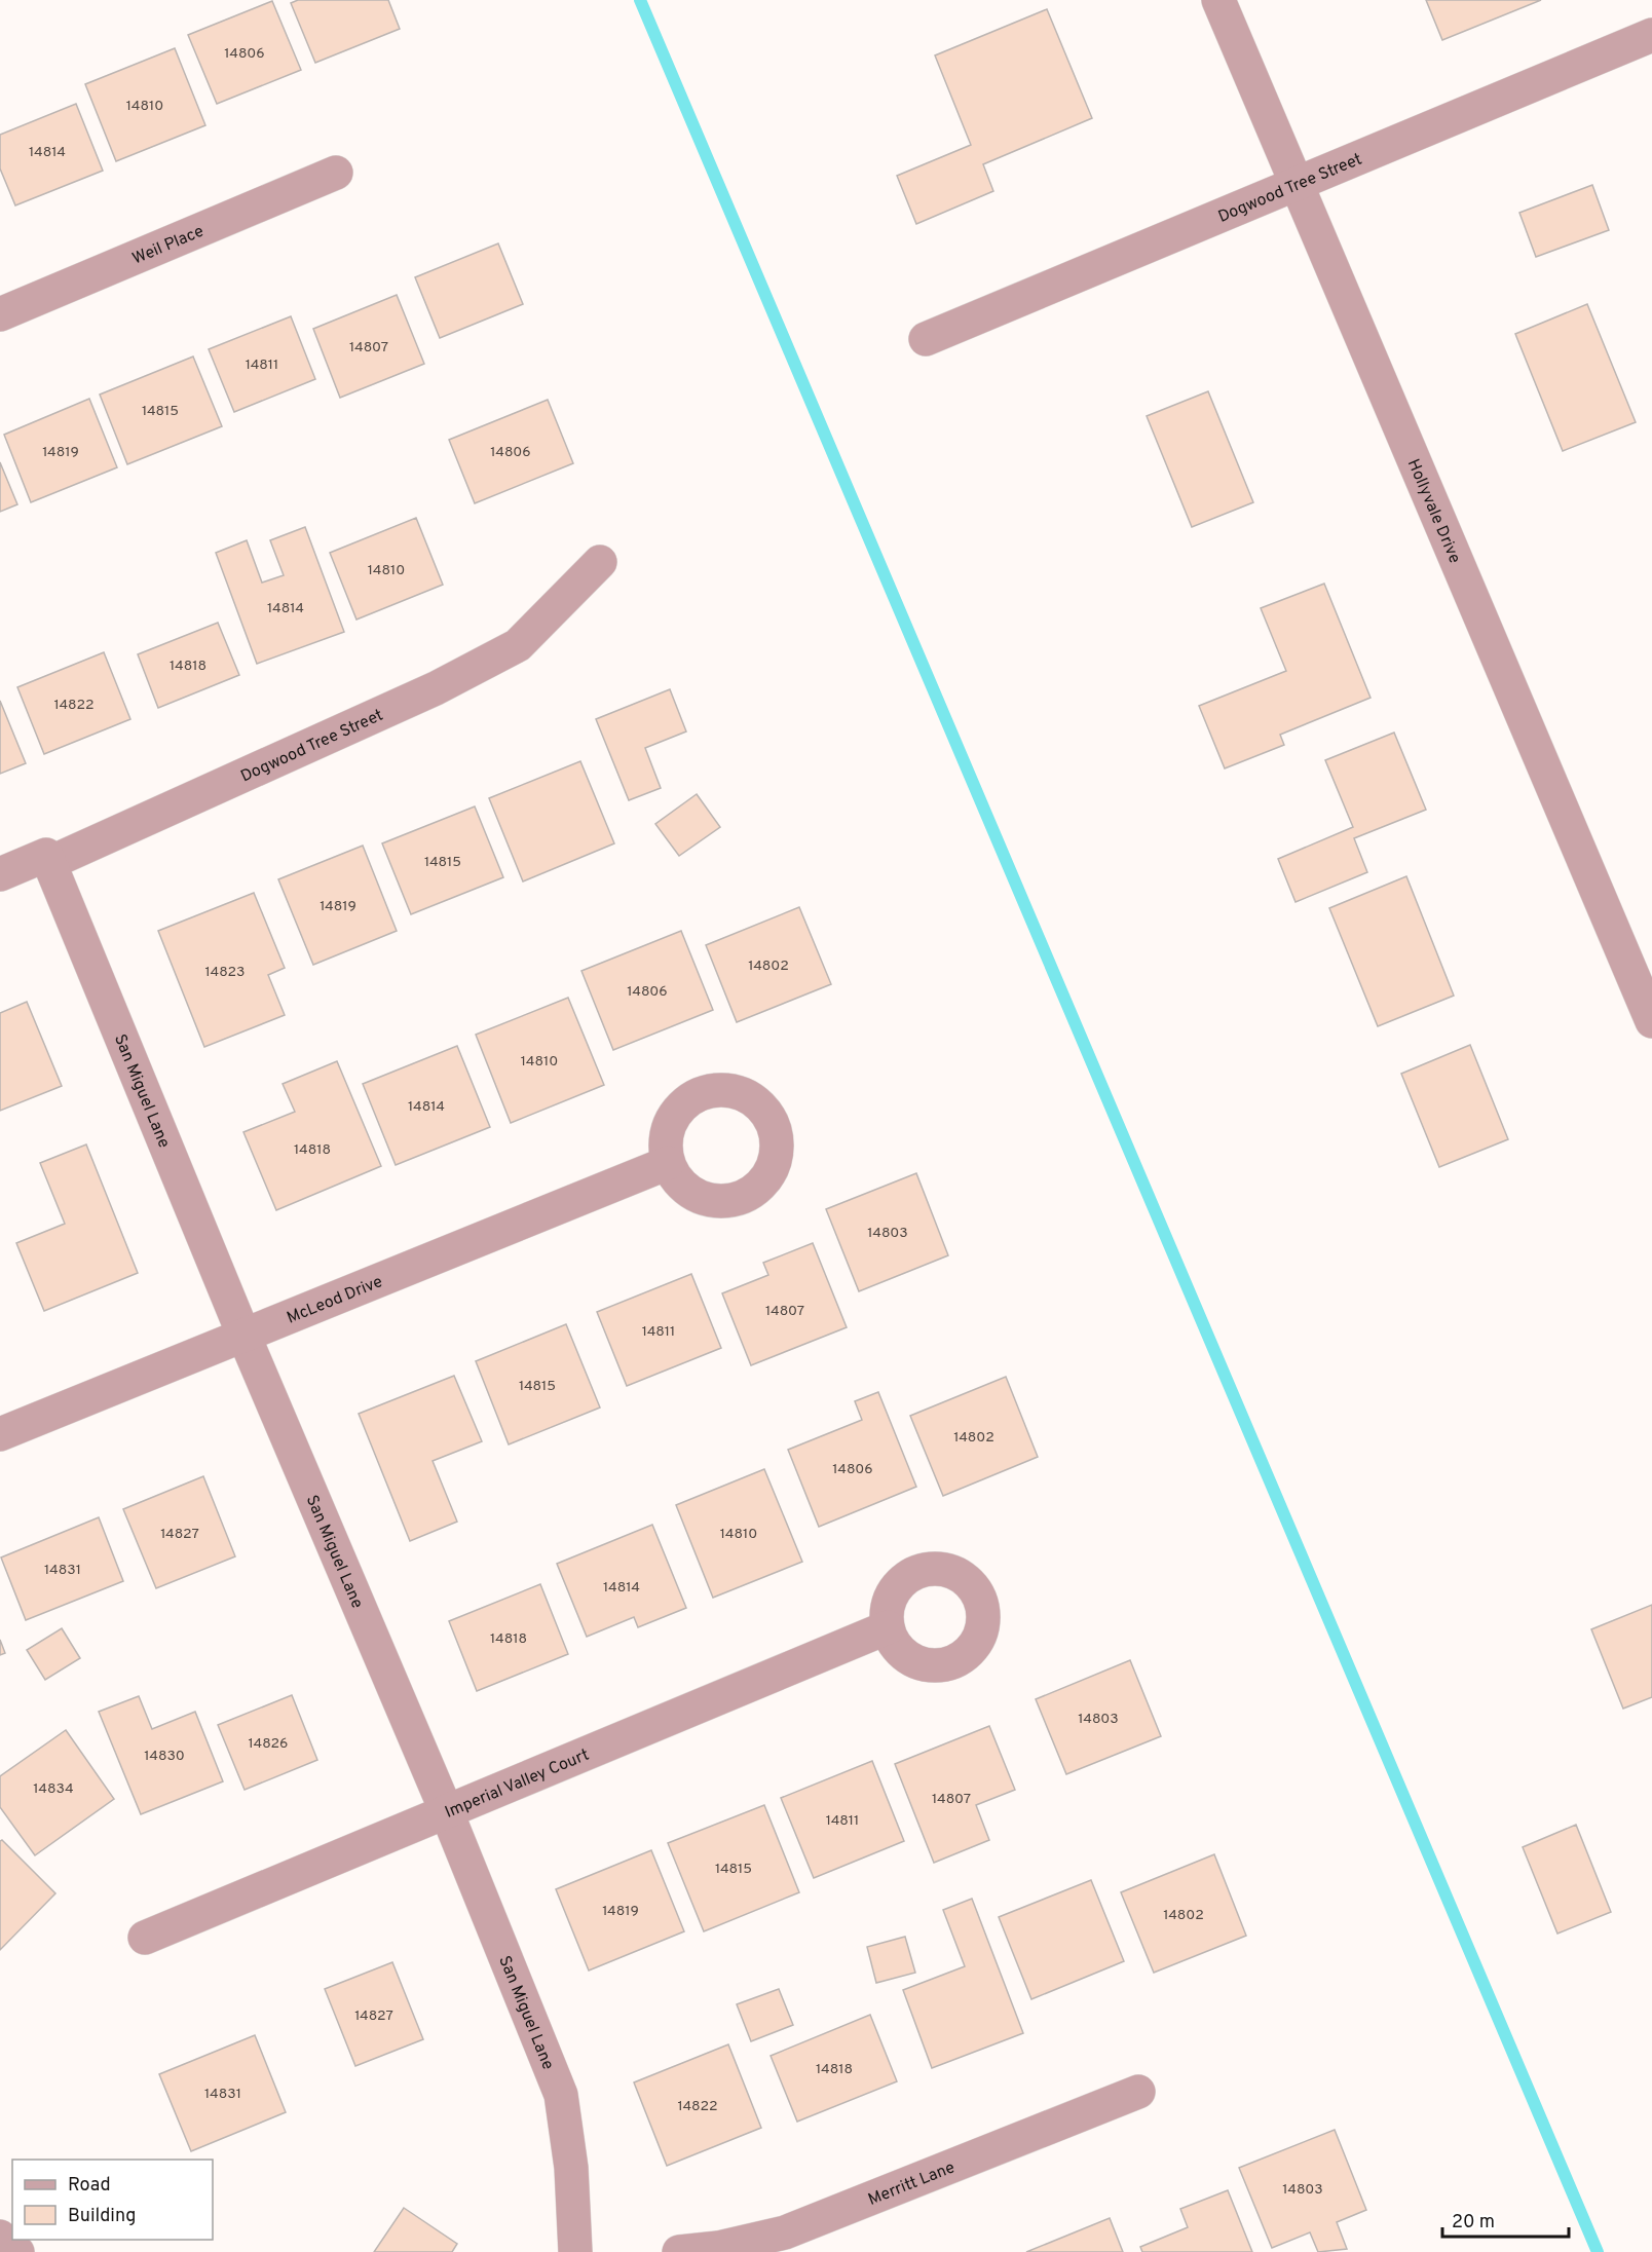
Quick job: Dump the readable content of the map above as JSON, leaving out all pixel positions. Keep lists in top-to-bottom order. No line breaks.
{"streets":{"street":["Dogwood Tree Street","Weil Place","Hollyvale Drive","San Miguel Lane","McLeod Drive","Imperial Valley Court","Merritt Lane"]},"crossings":[["Dogwood Tree Street","Hollyvale Drive"],["Dogwood Tree Street","San Miguel Lane"],["San Miguel Lane","McLeod Drive"],["San Miguel Lane","Imperial Valley Court"]],"house_numbers":["14806","14810","14814","14807","14811","14815","14819","14806","14810","14814","14818","14822","14815","14819","14802","14823","14806","14810","14814","14818","14803","14807","14811","14815","14802","14806","14827","14810","14831","14814","14818","14803","14826","14830","14834","14807","14811","14815","14819","14802","14827","14818","14831","14822","14803"],"legend":["Road","Building"],"scale_bar":"20 m"}
